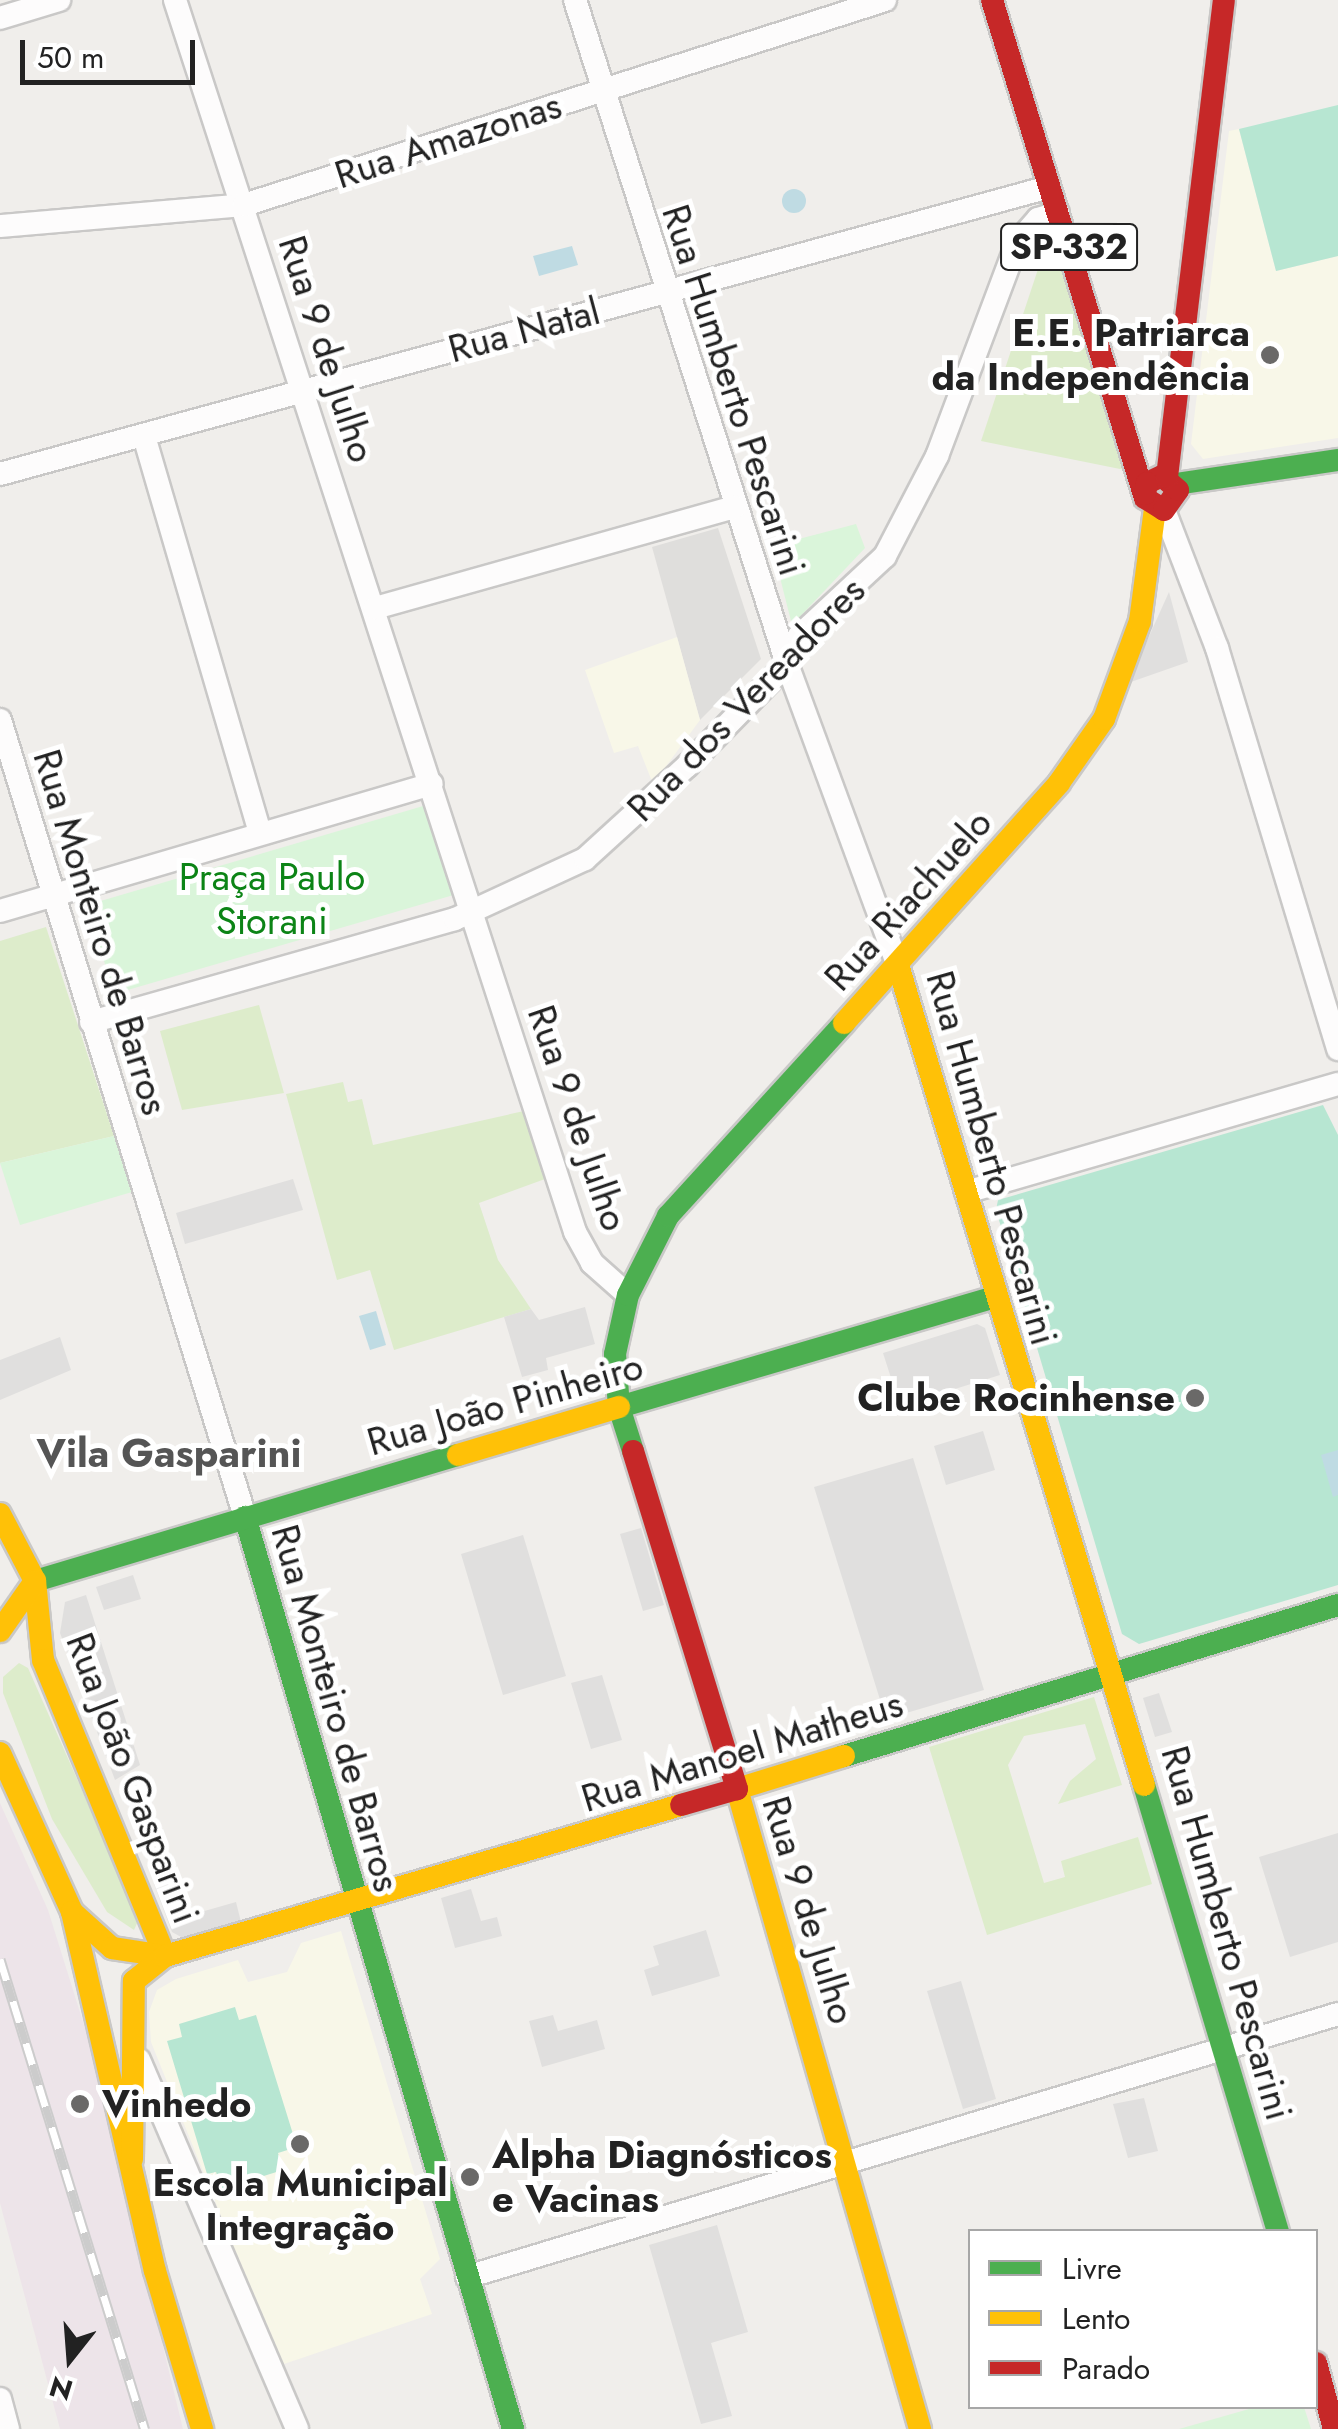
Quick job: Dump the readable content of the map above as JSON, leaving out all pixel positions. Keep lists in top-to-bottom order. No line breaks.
{"streets":{"main road":["SP-332","Rua 9 de Julho","Rua Humberto Pescarini","Rua Riachuelo","Rua Monteiro de Barros","Rua João Pinheiro","Rua Manoel Matheus","Rua João Gasparini"],"street":["Rua Amazonas","Rua Natal","Rua dos Vereadores"]},"crossings":[["Rua Amazonas","Rua 9 de Julho"],["Rua Amazonas","Rua Humberto Pescarini"],["SP-332","Rua Natal"],["SP-332","Rua dos Vereadores"],["SP-332","Rua Riachuelo"],["Rua Natal","Rua 9 de Julho"],["Rua Natal","Rua Humberto Pescarini"],["Rua 9 de Julho","Rua dos Vereadores"],["Rua 9 de Julho","Rua Riachuelo"],["Rua 9 de Julho","Rua João Pinheiro"],["Rua 9 de Julho","Rua Manoel Matheus"],["Rua Humberto Pescarini","Rua dos Vereadores"],["Rua Humberto Pescarini","Rua Riachuelo"],["Rua Humberto Pescarini","Rua João Pinheiro"],["Rua Humberto Pescarini","Rua Manoel Matheus"],["Rua dos Vereadores","Rua Monteiro de Barros"],["Rua Monteiro de Barros","Rua João Pinheiro"],["Rua Monteiro de Barros","Rua Manoel Matheus"],["Rua João Pinheiro","Rua João Gasparini"],["Rua Manoel Matheus","Rua João Gasparini"]],"districts":["Vila Gasparini"],"parks":["Praça Paulo Storani"],"places":["E.E. Patriarca da Independência","Clube Rocinhense","Vinhedo","Escola Municipal Integração","Alpha Diagnósticos e Vacinas"],"legend":["Livre","Lento","Parado"],"scale_bar":"50 m","north":"bottom"}
